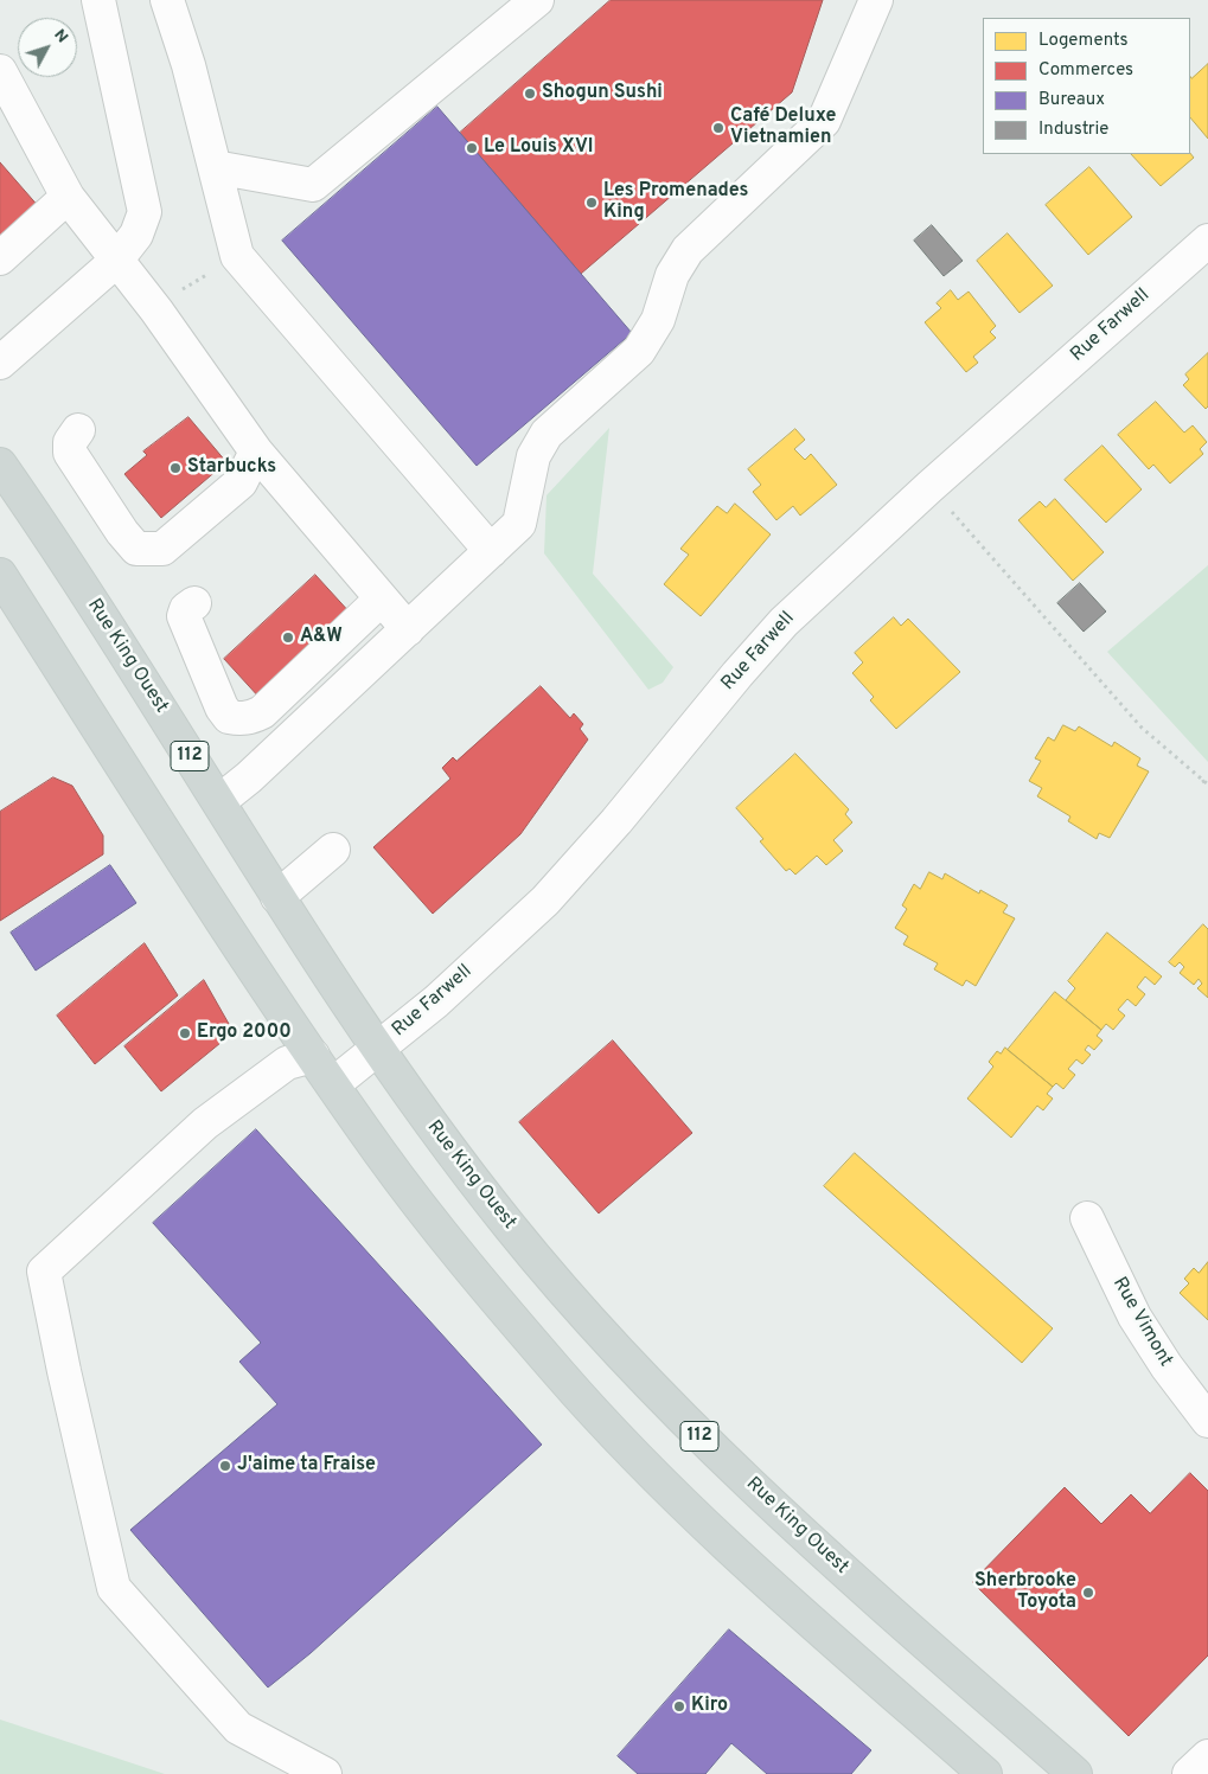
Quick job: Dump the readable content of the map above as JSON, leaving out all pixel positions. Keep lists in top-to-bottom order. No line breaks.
{"streets":{"main road":["Rue King Ouest","112"],"street":["Rue Farwell","Rue Vimont"]},"crossings":[["Rue Farwell","Rue King Ouest"]],"places":["Shogun Sushi","Café Deluxe Vietnamien","Le Louis XVI","Les Promenades King","Starbucks","A&W","Ergo 2000","J'aime ta Fraise","Sherbrooke Toyota","Kiro"],"legend":["Logements","Commerces","Bureaux","Industrie"],"north":"top right"}
